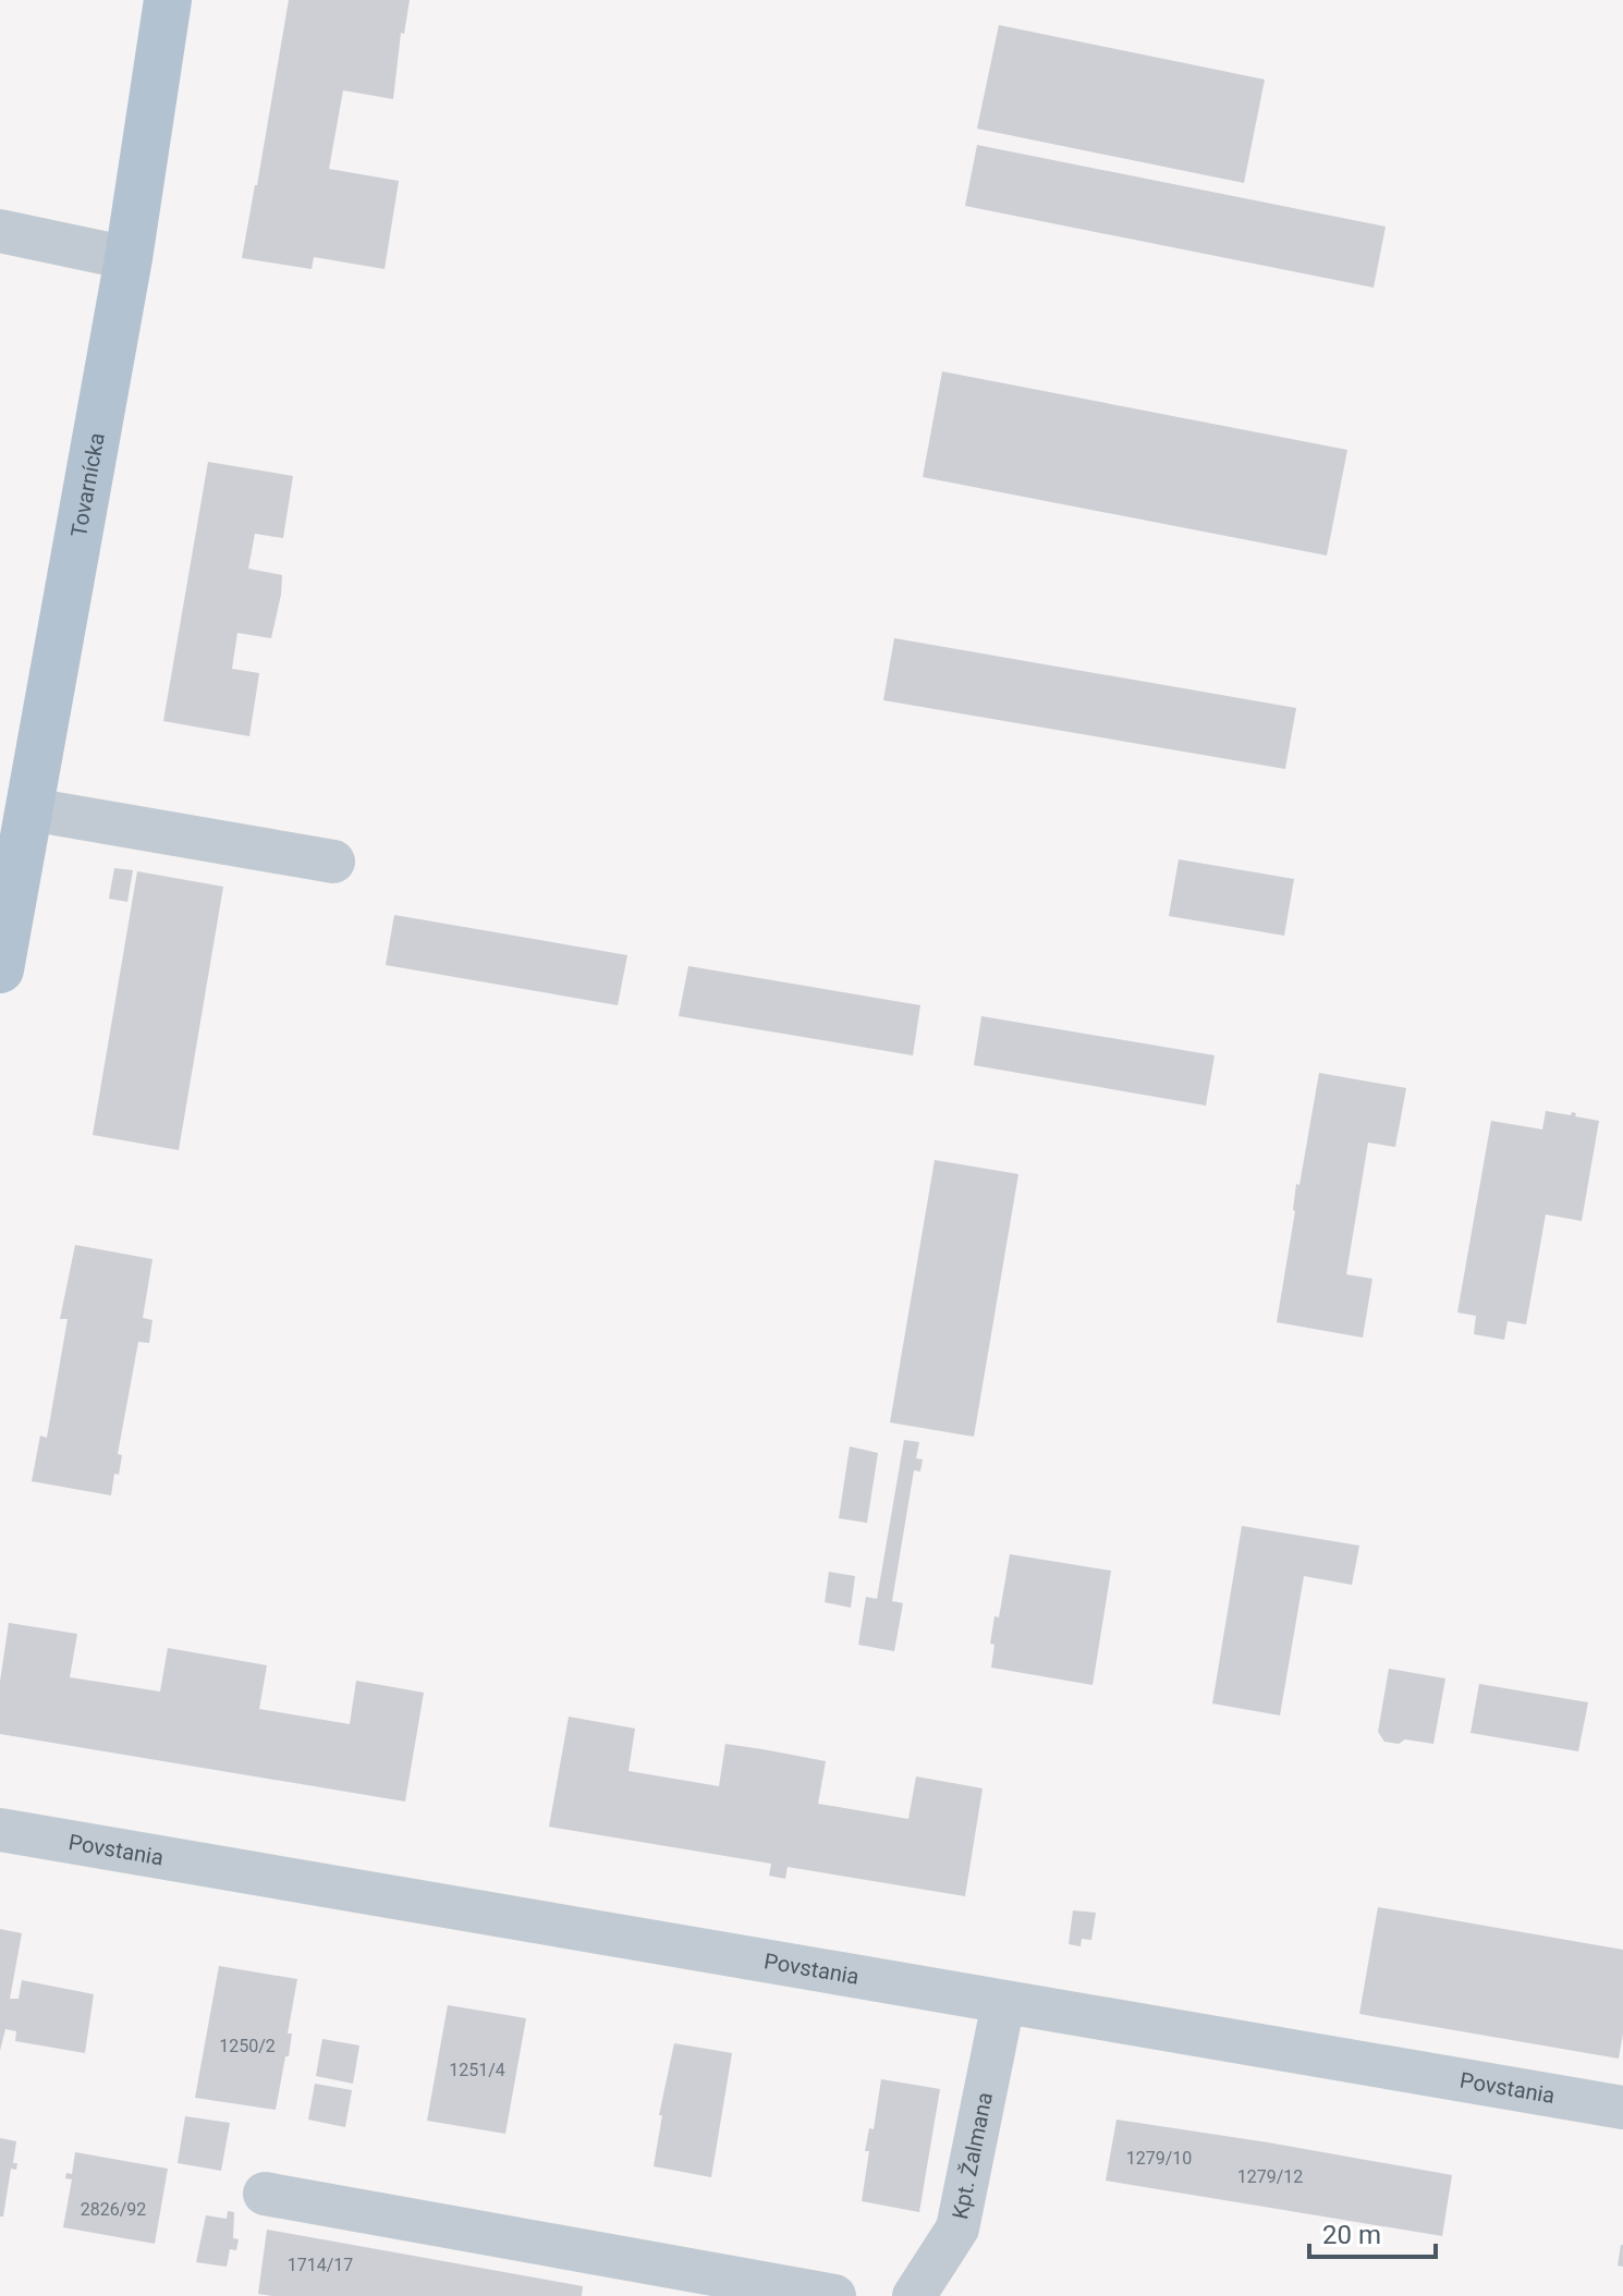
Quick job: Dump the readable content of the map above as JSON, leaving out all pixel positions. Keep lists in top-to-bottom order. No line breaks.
{"streets":{"main road":["Tovarnícka"],"street":["Povstania","Kpt. Žalmana"]},"crossings":[["Povstania","Kpt. Žalmana"]],"house_numbers":["1250/2","1251/4","1279/10","1279/12","2826/92","1714/17"],"scale_bar":"20 m"}
